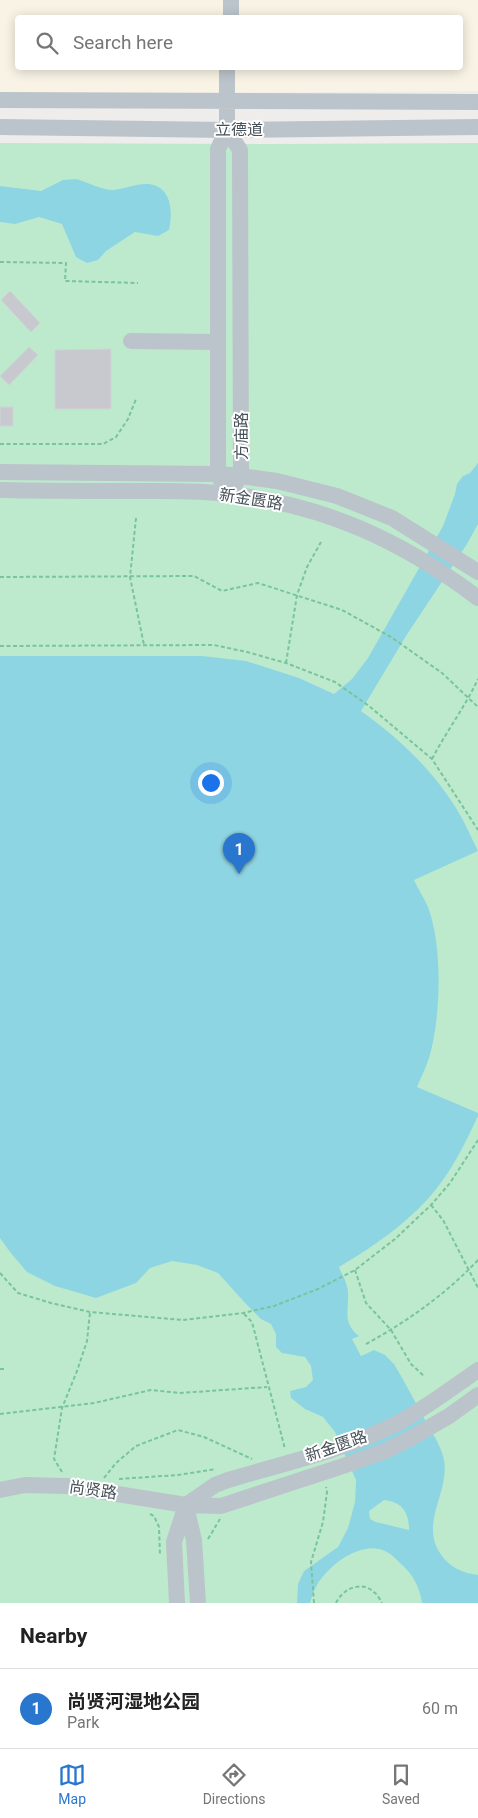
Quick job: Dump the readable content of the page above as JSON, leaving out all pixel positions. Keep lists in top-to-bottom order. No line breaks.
{"streets":{"street":["立德道","方庙路","新金匮路","尚贤路"]},"crossings":[["立德道","方庙路"],["方庙路","新金匮路"],["新金匮路","尚贤路"]],"page":{"search":"Search here","pins":"1","heading":"Nearby","list":[{"mark":"1","name":"尚贤河湿地公园","note":"Park","value":"60 m"}],"nav":["Map","Directions","Saved"]}}
